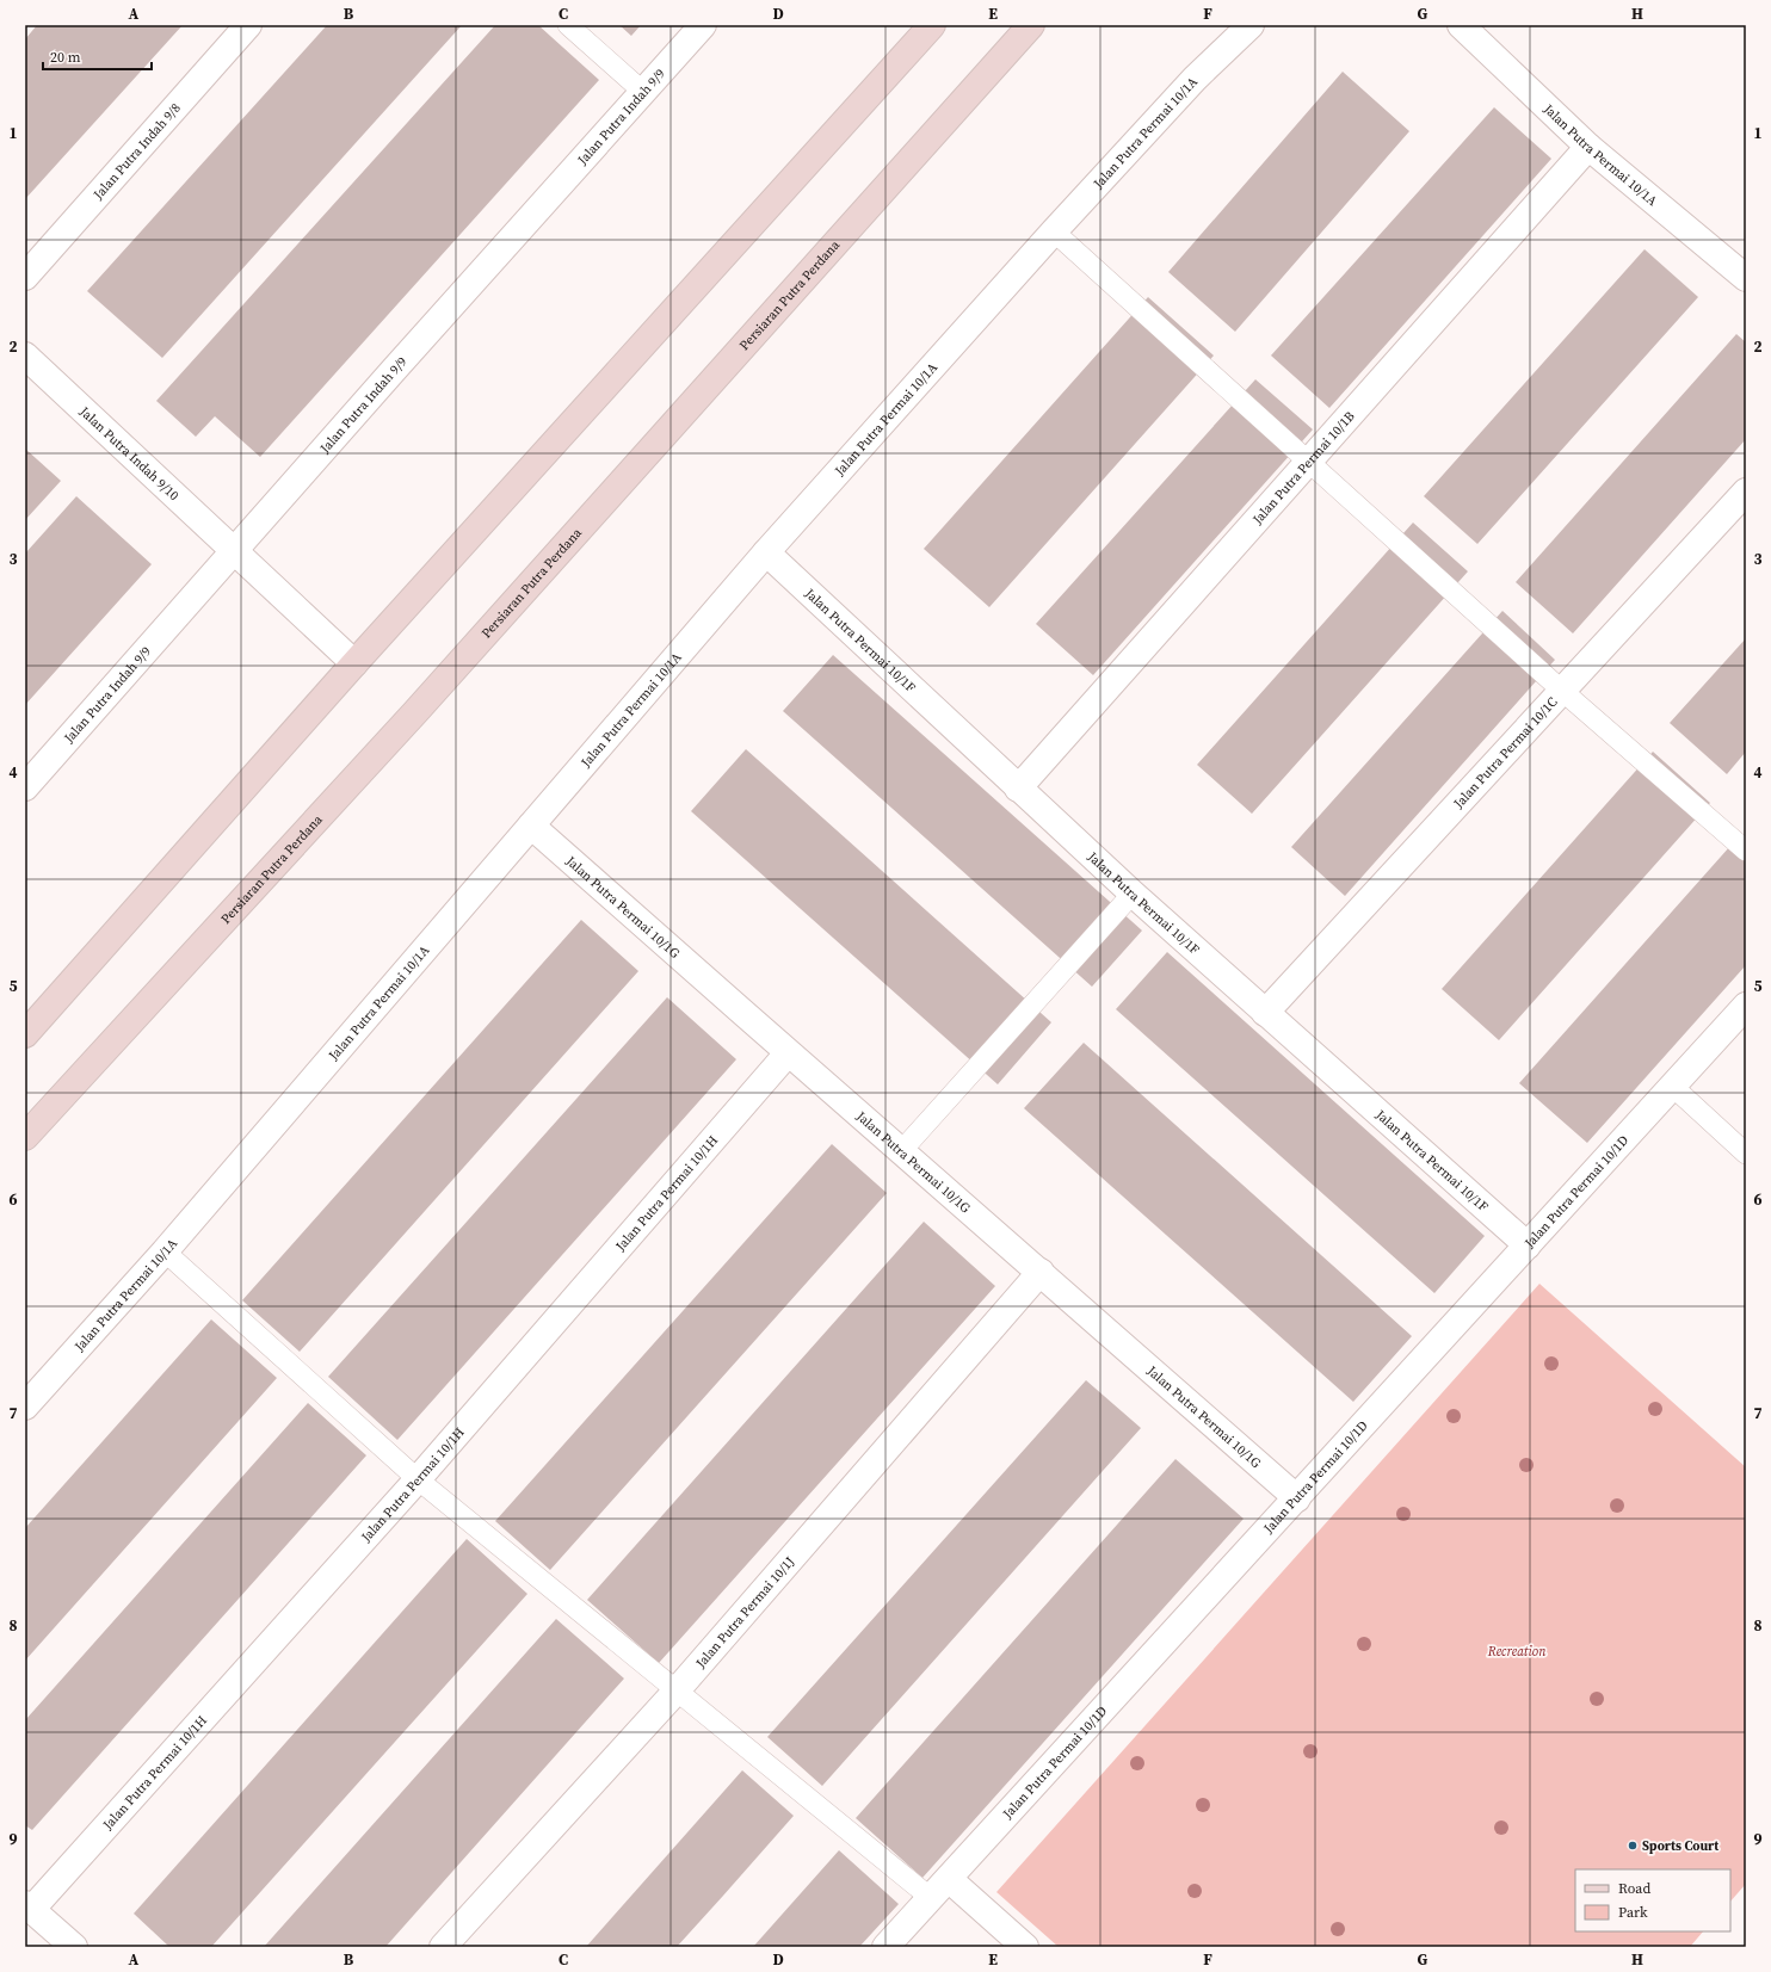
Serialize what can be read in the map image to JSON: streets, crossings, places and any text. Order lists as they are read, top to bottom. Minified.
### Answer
{"streets":{"main road":["Persiaran Putra Perdana"],"street":["Jalan Putra Indah 9/9","Jalan Putra Permai 10/1A","Jalan Putra Indah 9/8","Jalan Putra Indah 9/10","Jalan Putra Permai 10/1B","Jalan Putra Permai 10/1F","Jalan Putra Permai 10/1C","Jalan Putra Permai 10/1G","Jalan Putra Permai 10/1D","Jalan Putra Permai 10/1H","Jalan Putra Permai 10/1J"]},"crossings":[["Jalan Putra Indah 9/9","Jalan Putra Indah 9/10"],["Jalan Putra Permai 10/1A","Jalan Putra Permai 10/1B"],["Jalan Putra Permai 10/1A","Jalan Putra Permai 10/1F"],["Jalan Putra Permai 10/1A","Jalan Putra Permai 10/1G"],["Jalan Putra Permai 10/1B","Jalan Putra Permai 10/1F"],["Jalan Putra Permai 10/1F","Jalan Putra Permai 10/1C"],["Jalan Putra Permai 10/1F","Jalan Putra Permai 10/1D"],["Jalan Putra Permai 10/1G","Jalan Putra Permai 10/1D"],["Jalan Putra Permai 10/1G","Jalan Putra Permai 10/1H"],["Jalan Putra Permai 10/1G","Jalan Putra Permai 10/1J"]],"parks":["Recreation"],"places":["Sports Court"],"legend":["Road","Park"],"scale_bar":"20 m","grid":{"columns":["A","B","C","D","E","F","G","H"],"rows":["1","2","3","4","5","6","7","8","9"]}}
